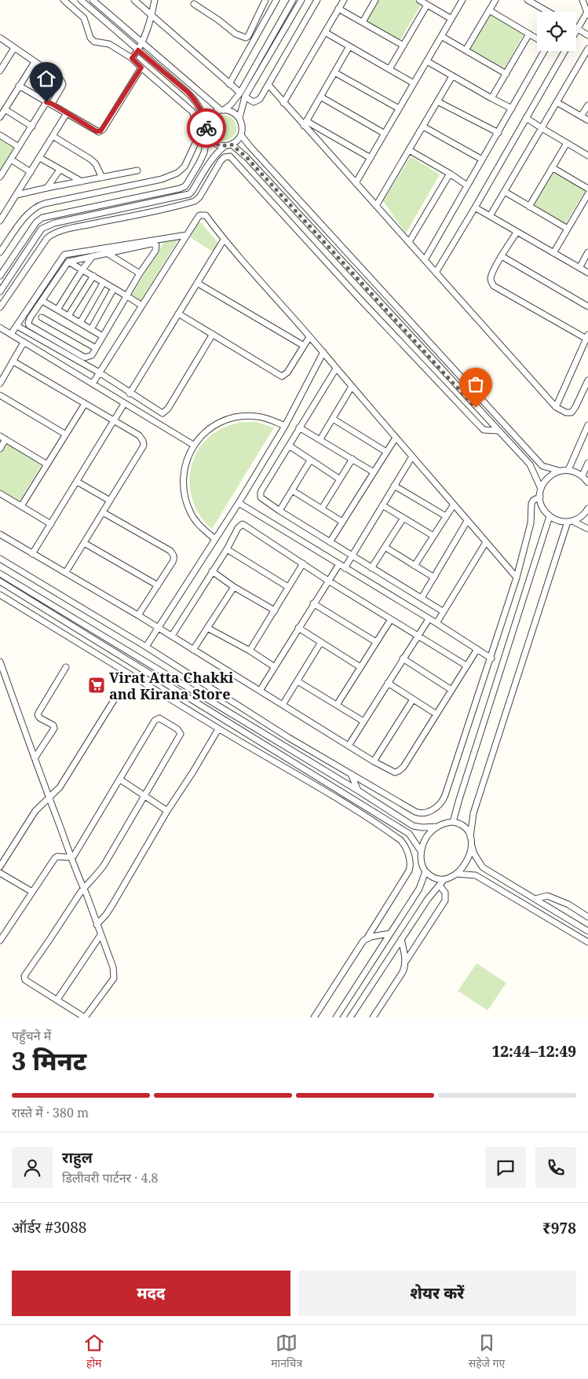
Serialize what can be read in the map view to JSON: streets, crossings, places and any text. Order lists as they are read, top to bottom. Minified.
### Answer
{"places":{"supermarket":["Virat Atta Chakki and Kirana Store"]},"page":{"heading":["3 मिनट","पहुँचने में","12:44–12:49"],"panel":["राहुल","डिलीवरी पार्टनर · 4.8","ऑर्डर #3088","₹978"],"bar":"रास्ते में · 380 m","buttons":["मदद","शेयर करें"],"tabs":["होम","मानचित्र","सहेजे गए"]}}
